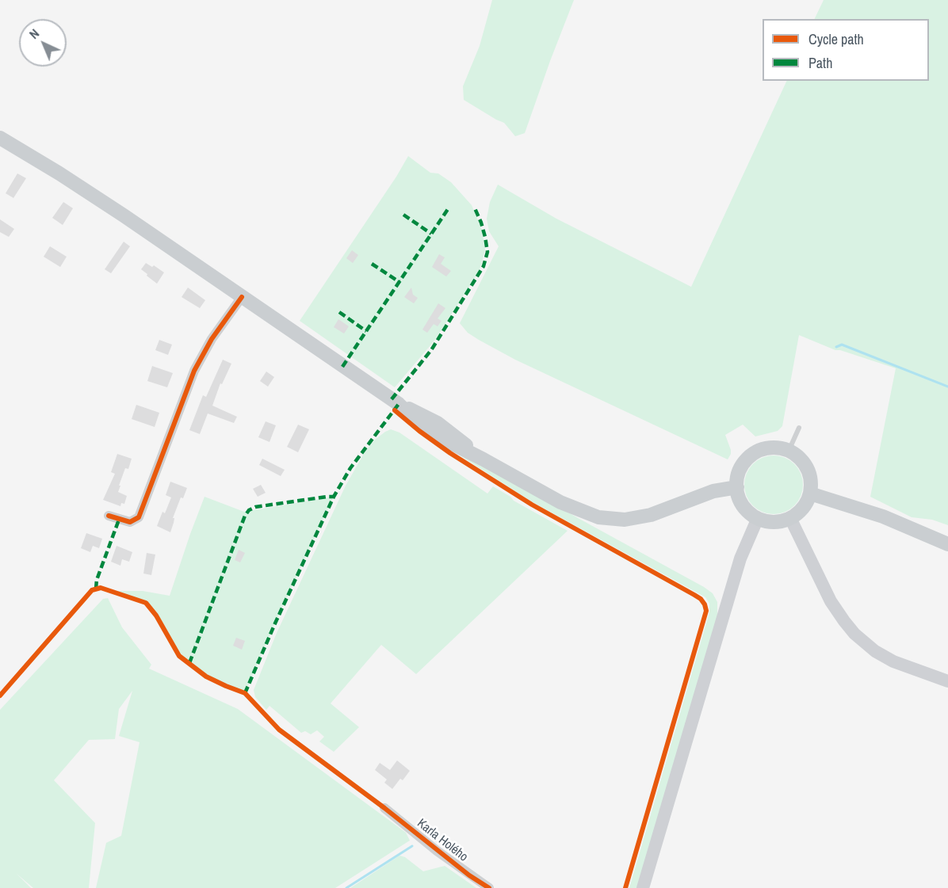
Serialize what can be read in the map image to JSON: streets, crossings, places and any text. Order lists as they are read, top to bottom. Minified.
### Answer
{"streets":{"street":["Karla Holého"]},"legend":["Cycle path","Path"],"north":"top left"}
